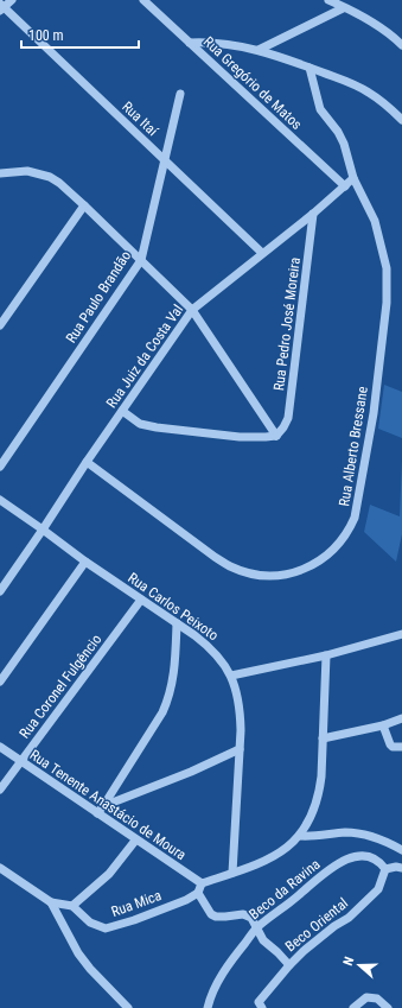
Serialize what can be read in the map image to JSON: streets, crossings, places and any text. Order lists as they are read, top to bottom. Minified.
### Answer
{"streets":{"street":["Rua Gregório de Matos","Rua Itaí","Rua Paulo Brandão","Rua Pedro José Moreira","Rua Juiz da Costa Val","Rua Alberto Bressane","Rua Carlos Peixoto","Rua Coronel Fulgêncio","Rua Tenente Anastácio de Moura","Beco da Ravina","Rua Mica","Beco Oriental"]},"crossings":[["Rua Gregório de Matos","Rua Juiz da Costa Val"],["Rua Itaí","Rua Paulo Brandão"],["Rua Itaí","Rua Juiz da Costa Val"],["Rua Pedro José Moreira","Rua Juiz da Costa Val"],["Rua Juiz da Costa Val","Rua Alberto Bressane"],["Rua Juiz da Costa Val","Rua Carlos Peixoto"],["Rua Carlos Peixoto","Rua Coronel Fulgêncio"],["Rua Coronel Fulgêncio","Rua Tenente Anastácio de Moura"],["Beco da Ravina","Beco Oriental"]],"scale_bar":"100 m","north":"left"}
